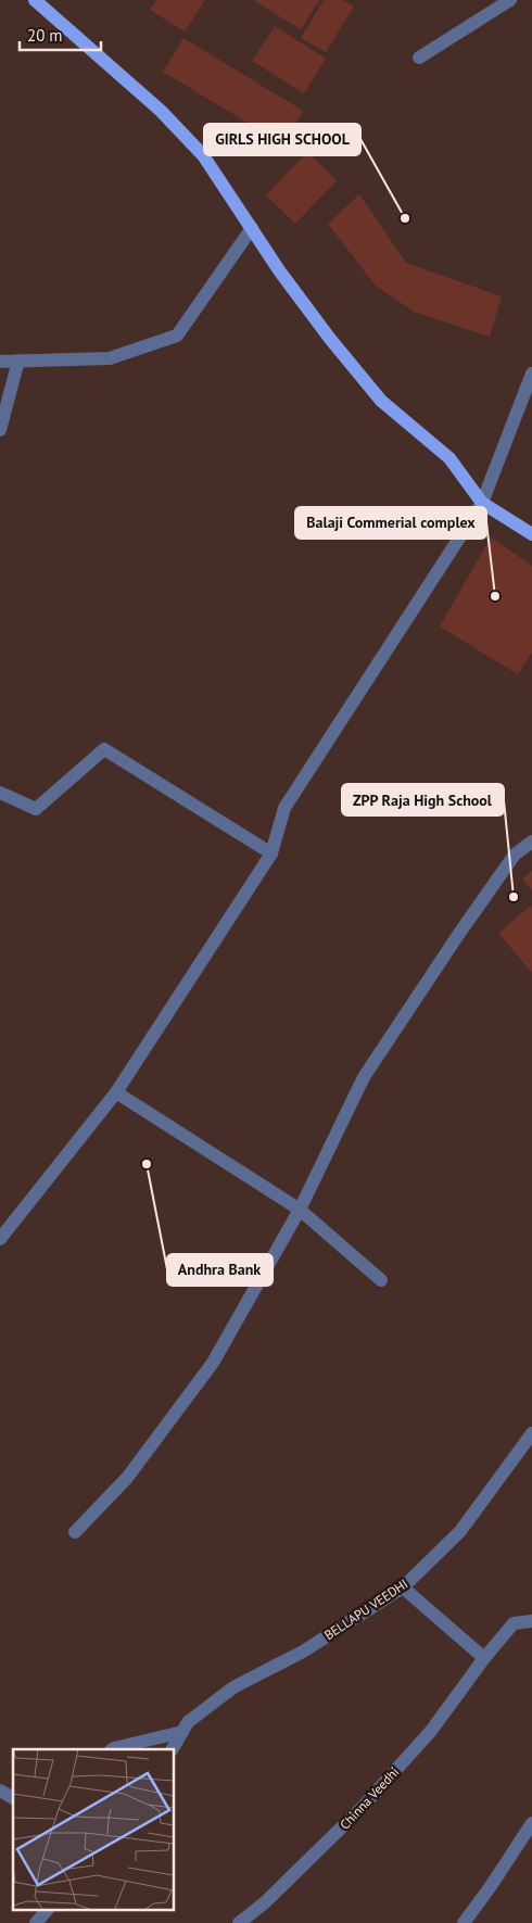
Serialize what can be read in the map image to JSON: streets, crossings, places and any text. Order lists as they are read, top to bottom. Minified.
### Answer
{"streets":{"street":["BELLAPU VEEDHI","Chinna Veedhi"]},"places":["GIRLS HIGH SCHOOL","Balaji Commerial complex","ZPP Raja High School","Andhra Bank"],"scale_bar":"20 m"}
